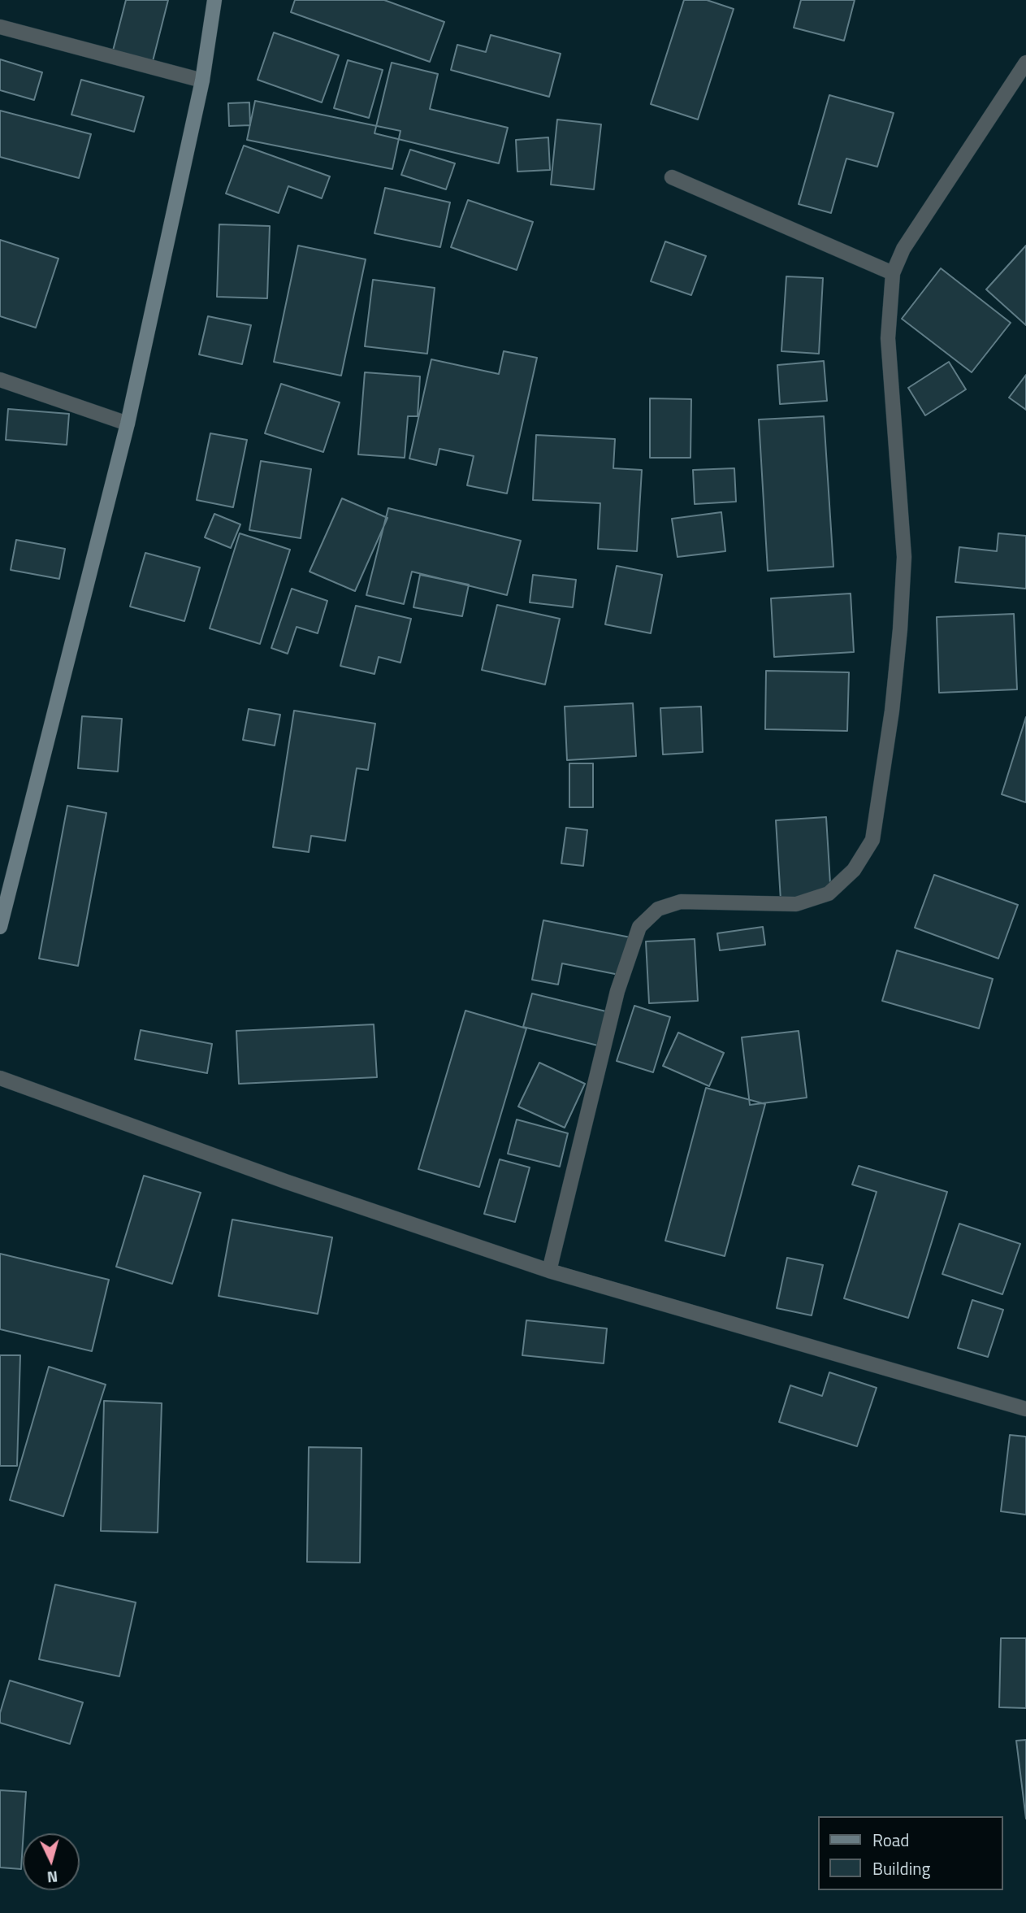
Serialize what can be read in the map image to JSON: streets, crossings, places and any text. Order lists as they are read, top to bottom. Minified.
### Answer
{"legend":["Road","Building"],"north":"bottom"}
